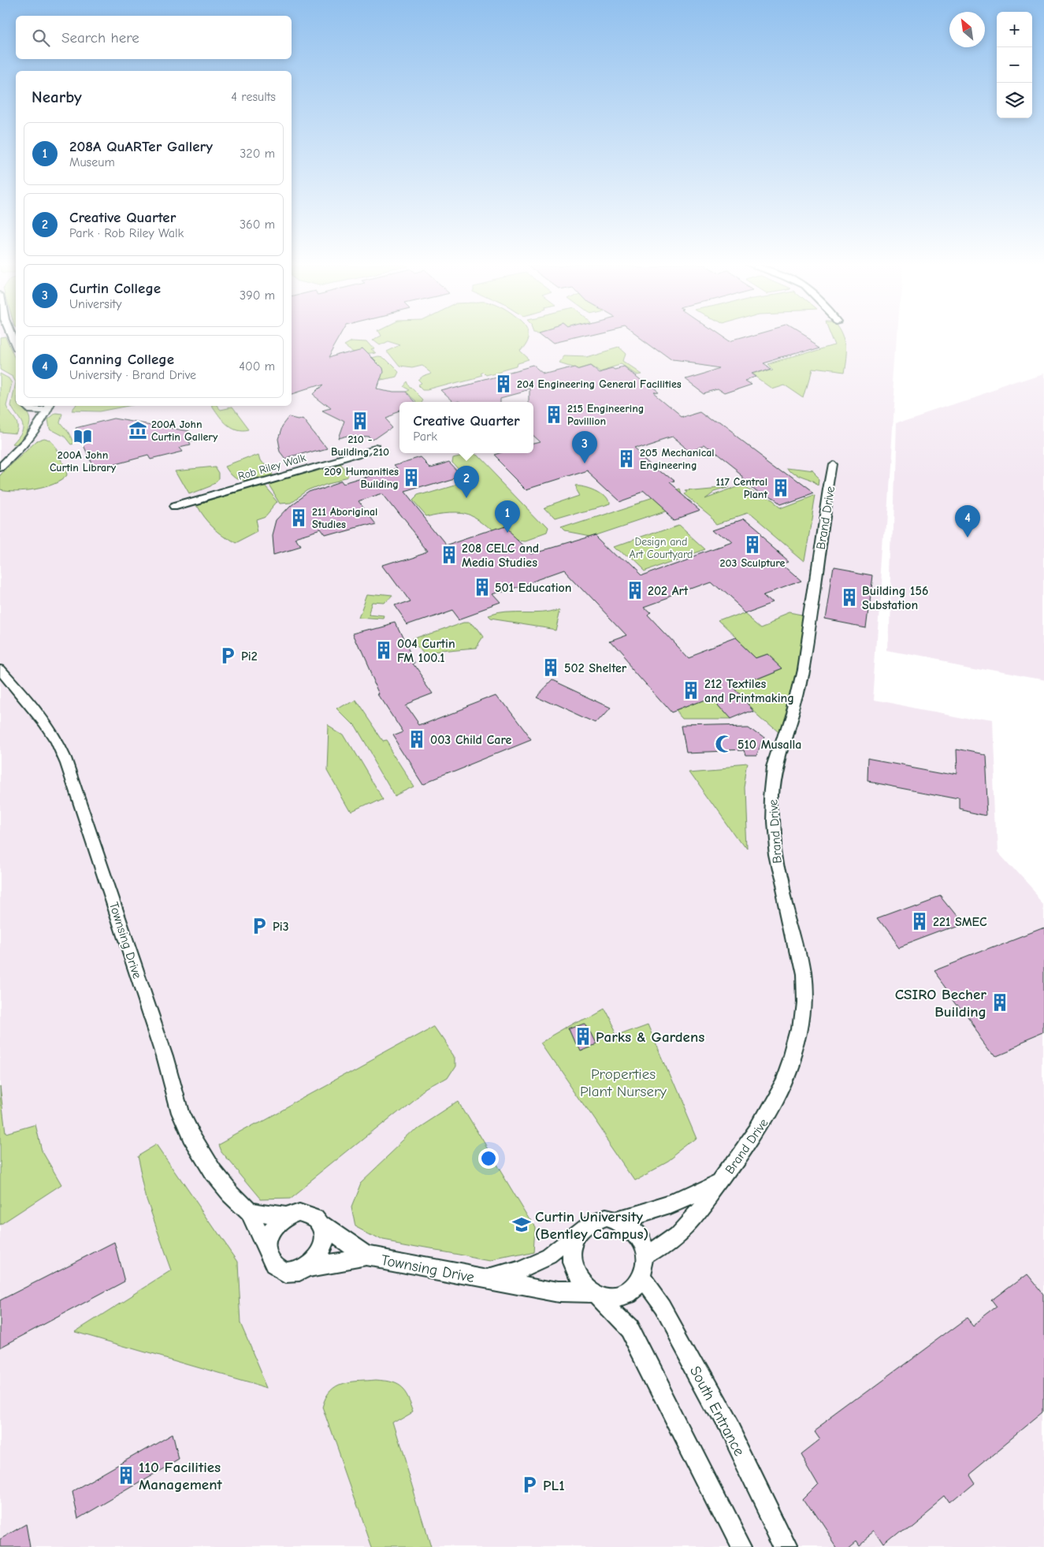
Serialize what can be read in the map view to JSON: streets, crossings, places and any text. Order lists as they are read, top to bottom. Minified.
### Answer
{"streets":{"street":["Rob Riley Walk","Brand Drive","Townsing Drive","South Entrance"]},"crossings":[["Brand Drive","Townsing Drive"],["Brand Drive","South Entrance"],["Townsing Drive","South Entrance"]],"parks":["Design and Art Courtyard","Properties Plant Nursery"],"places":{"building":["204 Engineering General Facilities","215 Engineering Pavillion","210 - Building 210","205 Mechanical Engineering","209 Humanities Building","117 Central Plant","211 Aboriginal Studies","203 Sculpture","208 CELC and Media Studies","501 Education","202 Art","Building 156 Substation","004 Curtin FM 100.1","502 Shelter","212 Textiles and Printmaking","003 Child Care","221 SMEC","CSIRO Becher Building","Parks & Gardens","110 Facilities Management"],"museum":["200A John Curtin Gallery"],"library":["200A John Curtin Library"],"parking":["Pi2","Pi3","PL1"],"mosque":["510 Musalla"],"school or university":["Curtin University (Bentley Campus)"]},"north":"top left","page":{"map_buttons":["+","−"],"search":"Search here","heading":["Nearby","4 results"],"list":[{"mark":"1","name":"208A QuARTer Gallery","note":"Museum","value":"320 m"},{"mark":"2","name":"Creative Quarter","note":"Park · Rob Riley Walk","value":"360 m"},{"mark":"3","name":"Curtin College","note":"University","value":"390 m"},{"mark":"4","name":"Canning College","note":"University · Brand Drive","value":"400 m"}],"popup":["Creative Quarter","Park"],"pins":["3","2","1","4"]}}
